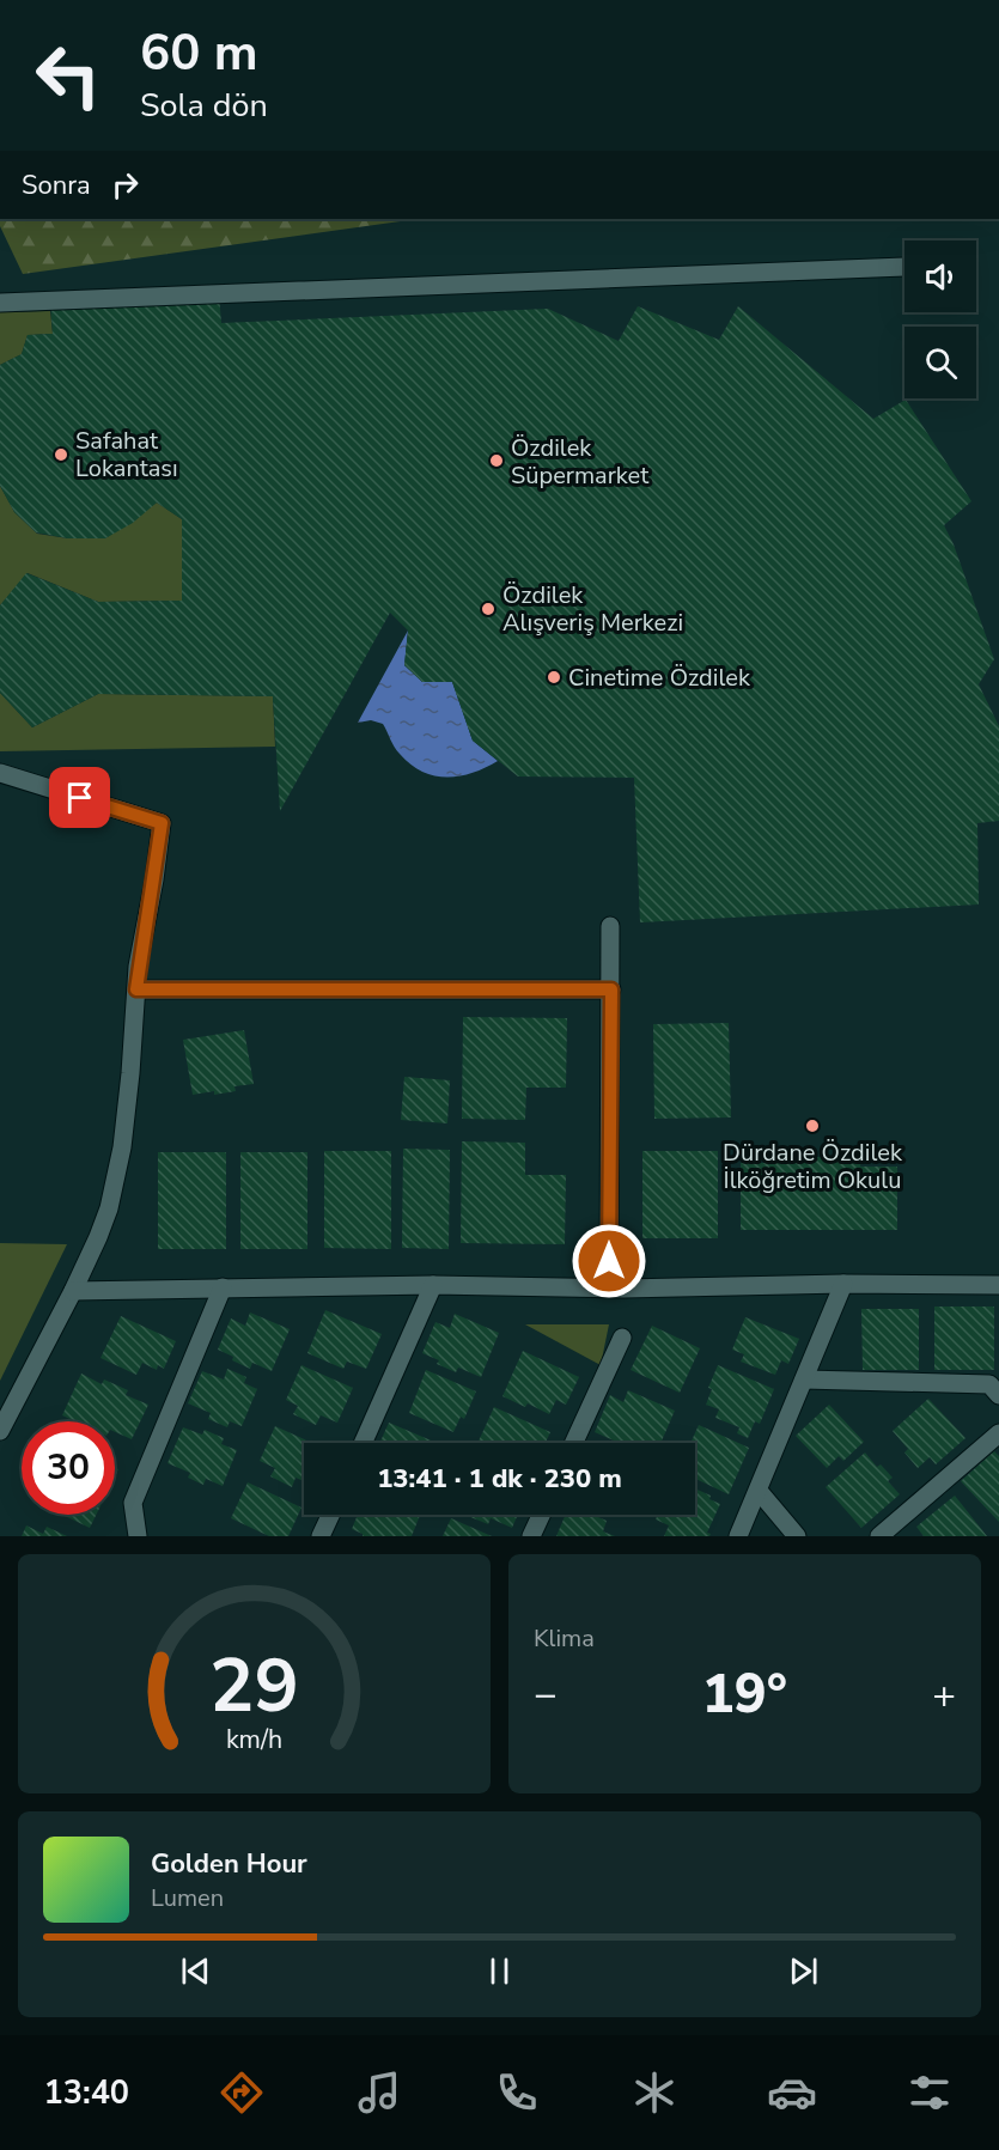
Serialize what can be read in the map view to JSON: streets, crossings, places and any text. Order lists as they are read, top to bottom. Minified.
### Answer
{"places":["Safahat Lokantası","Özdilek Süpermarket","Özdilek Alışveriş Merkezi","Cinetime Özdilek","Dürdane Özdilek İlköğretim Okulu"],"page":{"turn":["60 m","Sola dön"],"then":"Sonra","limit":"30","trip":"13:41 · 1 dk · 230 m","tile":"Klima","heat":["−","19°","+"],"song":["Golden Hour","Lumen"],"tabs":"13:40","gauge":["29","km/h"]}}
